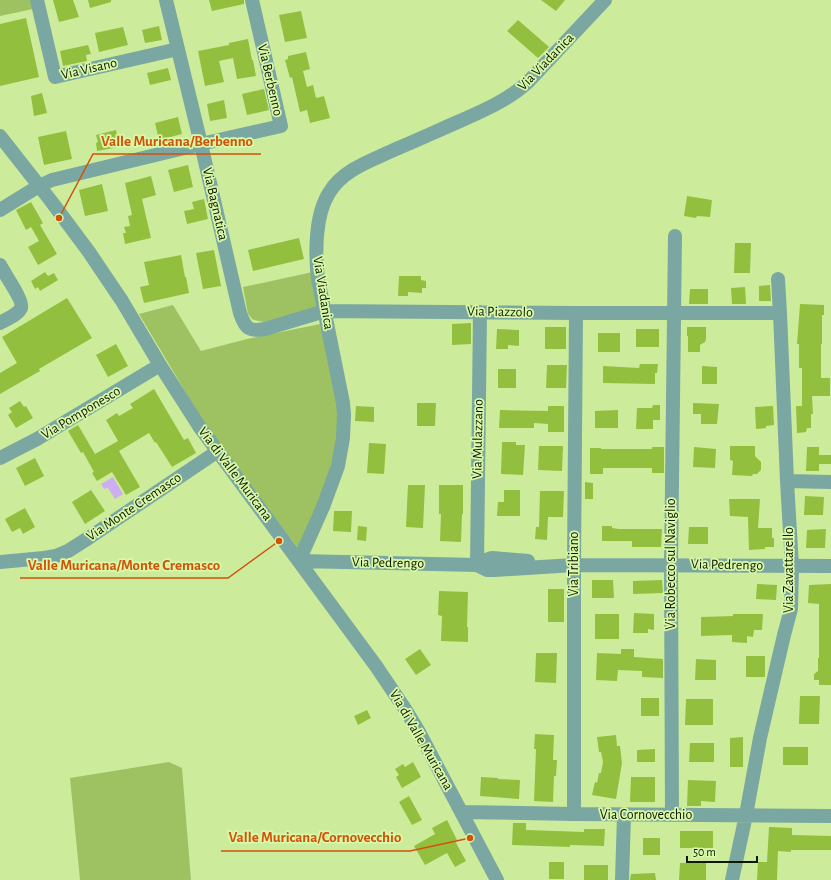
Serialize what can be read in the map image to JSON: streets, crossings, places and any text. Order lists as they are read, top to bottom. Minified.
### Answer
{"streets":{"street":["Via Viadanica","Via Visano","Via Berbenno","Via Bagnatica","Via Piazzolo","Via Pomponesco","Via Mulazzano","Via di Valle Muricana","Via Monte Cremasco","Via Pedrengo","Via Tribiano","Via Robecco sul Naviglio","Via Zavattarello","Via Cornovecchio"]},"crossings":[["Via Viadanica","Via Bagnatica"],["Via Viadanica","Via Piazzolo"],["Via Viadanica","Via di Valle Muricana"],["Via Viadanica","Via Pedrengo"],["Via Visano","Via Bagnatica"],["Via Berbenno","Via Bagnatica"],["Via Berbenno","Via di Valle Muricana"],["Via Bagnatica","Via Piazzolo"],["Via Piazzolo","Via Mulazzano"],["Via Piazzolo","Via Tribiano"],["Via Piazzolo","Via Robecco sul Naviglio"],["Via Piazzolo","Via Zavattarello"],["Via Pomponesco","Via di Valle Muricana"],["Via Mulazzano","Via Pedrengo"],["Via di Valle Muricana","Via Monte Cremasco"],["Via di Valle Muricana","Via Pedrengo"],["Via di Valle Muricana","Via Cornovecchio"],["Via Pedrengo","Via Tribiano"],["Via Pedrengo","Via Robecco sul Naviglio"],["Via Pedrengo","Via Zavattarello"],["Via Tribiano","Via Cornovecchio"],["Via Robecco sul Naviglio","Via Cornovecchio"],["Via Zavattarello","Via Cornovecchio"]],"places":["Valle Muricana/Berbenno","Valle Muricana/Monte Cremasco","Valle Muricana/Cornovecchio"],"scale_bar":"50 m"}
